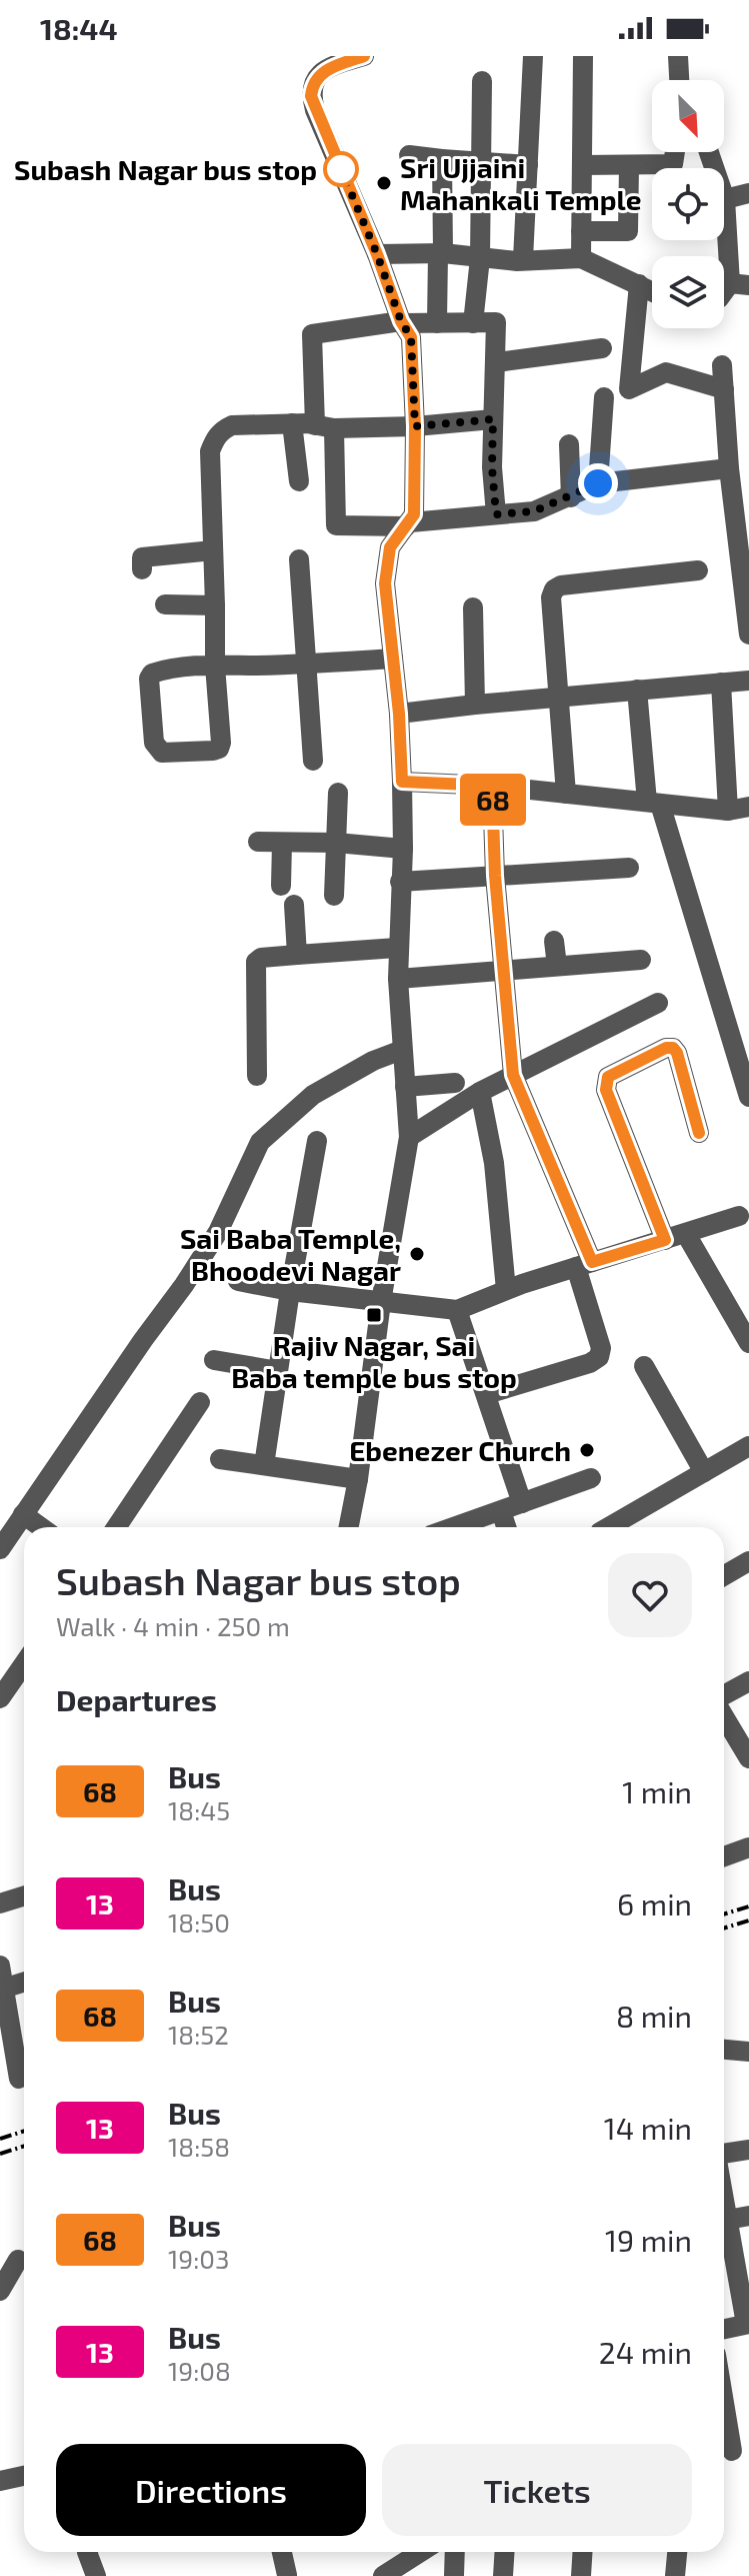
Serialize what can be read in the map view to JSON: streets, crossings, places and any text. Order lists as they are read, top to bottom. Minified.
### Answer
{"places":{"other":["Subash Nagar bus stop","Sri Ujjaini Mahankali Temple","Sai Baba Temple, Bhoodevi Nagar","Ebenezer Church"],"transit":["Rajiv Nagar, Sai Baba temple bus stop"]},"lines":["bus line 68"],"north":"bottom right","page":{"status":"18:44","on_map":"68","heading":[["Subash Nagar bus stop","Walk · 4 min · 250 m"],"Departures"],"list":[{"mark":"68","name":"Bus","note":"18:45","value":"1 min"},{"mark":"13","name":"Bus","note":"18:50","value":"6 min"},{"mark":"68","name":"Bus","note":"18:52","value":"8 min"},{"mark":"13","name":"Bus","note":"18:58","value":"14 min"},{"mark":"68","name":"Bus","note":"19:03","value":"19 min"},{"mark":"13","name":"Bus","note":"19:08","value":"24 min"}],"buttons":["Directions","Tickets"]}}
